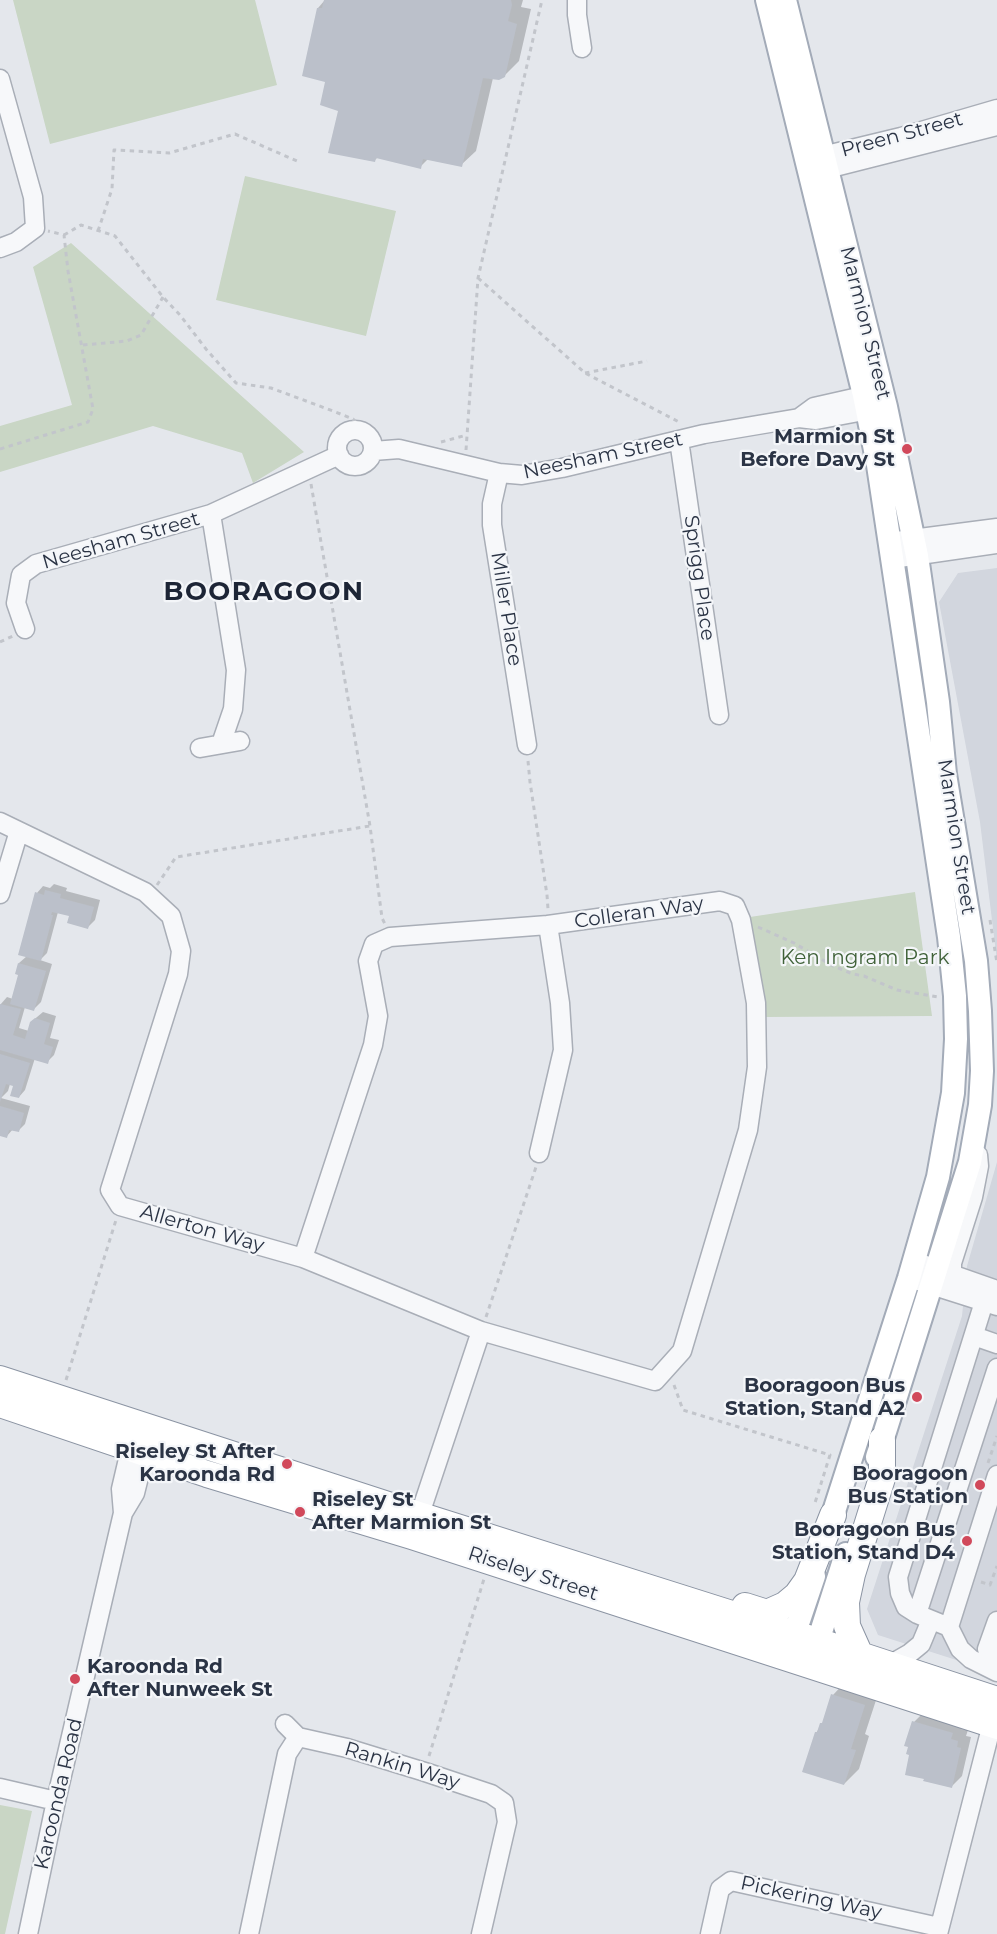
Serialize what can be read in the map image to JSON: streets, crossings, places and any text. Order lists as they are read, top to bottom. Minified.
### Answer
{"streets":{"highway":["Riseley Street"],"main road":["Marmion Street"],"street":["Preen Street","Neesham Street","Sprigg Place","Miller Place","Colleran Way","Allerton Way","Rankin Way","Karoonda Road","Pickering Way"]},"crossings":[["Preen Street","Marmion Street"],["Marmion Street","Neesham Street"],["Marmion Street","Riseley Street"],["Neesham Street","Sprigg Place"],["Neesham Street","Miller Place"],["Riseley Street","Karoonda Road"]],"districts":["BOORAGOON"],"parks":["Ken Ingram Park"],"places":["Marmion St Before Davy St","Booragoon Bus Station, Stand A2","Riseley St After Karoonda Rd","Booragoon Bus Station","Riseley St After Marmion St","Booragoon Bus Station, Stand D4","Karoonda Rd After Nunweek St"]}
